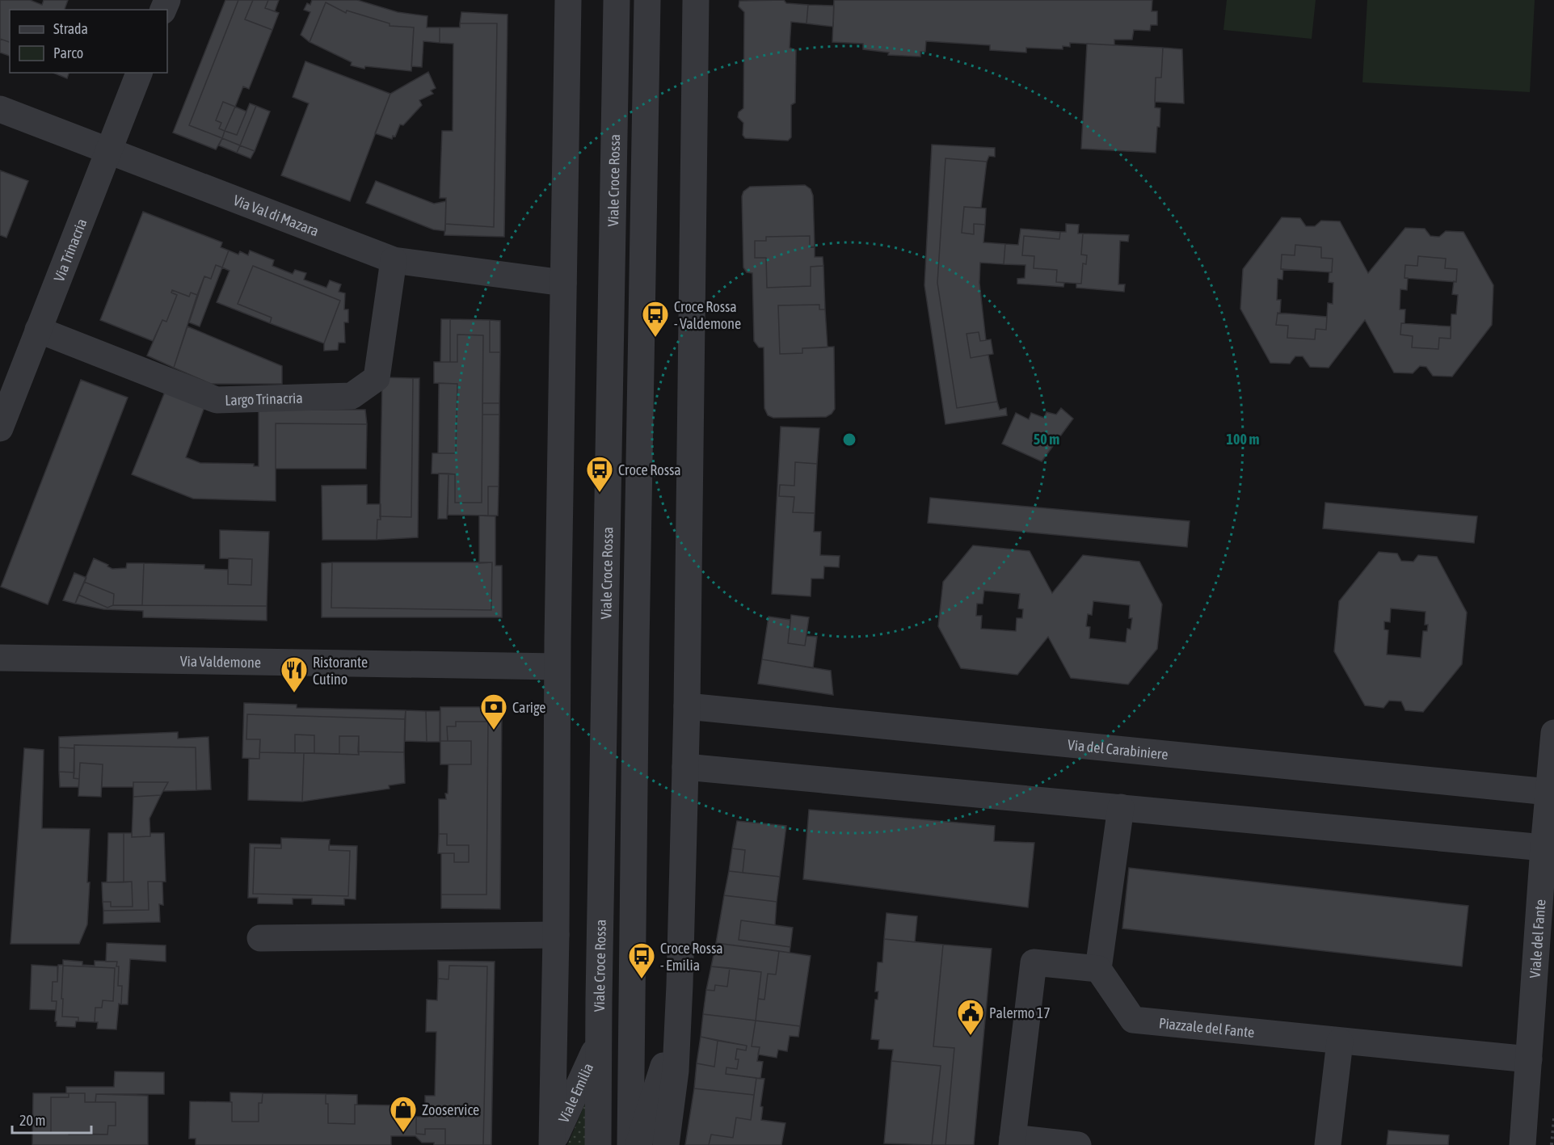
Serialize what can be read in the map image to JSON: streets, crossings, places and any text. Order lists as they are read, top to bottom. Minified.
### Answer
{"streets":{"street":["Viale Croce Rossa","Via Val di Mazara","Via Trinacria","Largo Trinacria","Via Valdemone","Via del Carabiniere","Viale del Fante","Piazzale del Fante","Viale Emilia"]},"crossings":[["Viale Croce Rossa","Viale Emilia"],["Via Val di Mazara","Via Trinacria"],["Via Val di Mazara","Largo Trinacria"],["Via Trinacria","Largo Trinacria"],["Via del Carabiniere","Viale del Fante"],["Viale del Fante","Piazzale del Fante"]],"places":{"bus stop":["Croce Rossa - Valdemone","Croce Rossa","Croce Rossa - Emilia"],"restaurant":["Ristorante Cutino"],"bank":["Carige"],"public building":["Palermo 17"],"shop":["Zooservice"]},"legend":["Strada","Parco"],"scale_bar":"20 m","rings":["50 m","100 m"]}
